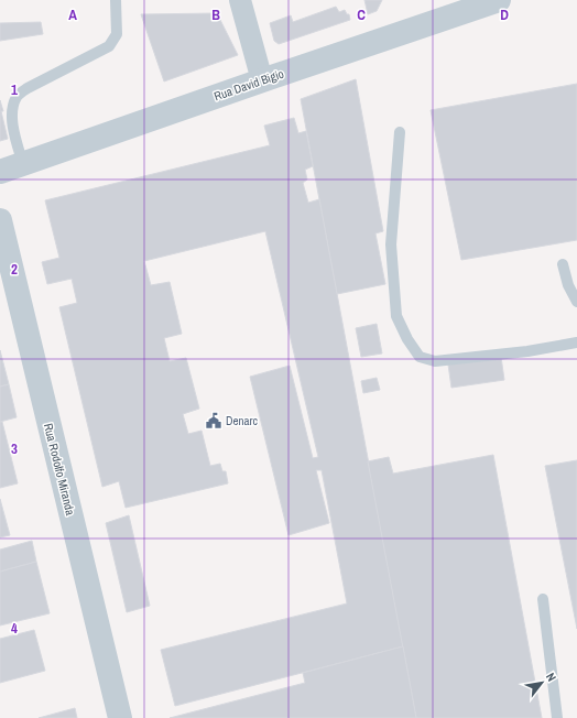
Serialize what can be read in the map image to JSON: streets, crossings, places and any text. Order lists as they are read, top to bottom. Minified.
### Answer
{"streets":{"street":["Rua David Bigio","Rua Rodolfo Miranda"]},"places":{"public building":["Denarc"]},"north":"top right","grid":{"columns":["A","B","C","D"],"rows":["1","2","3","4"]}}
